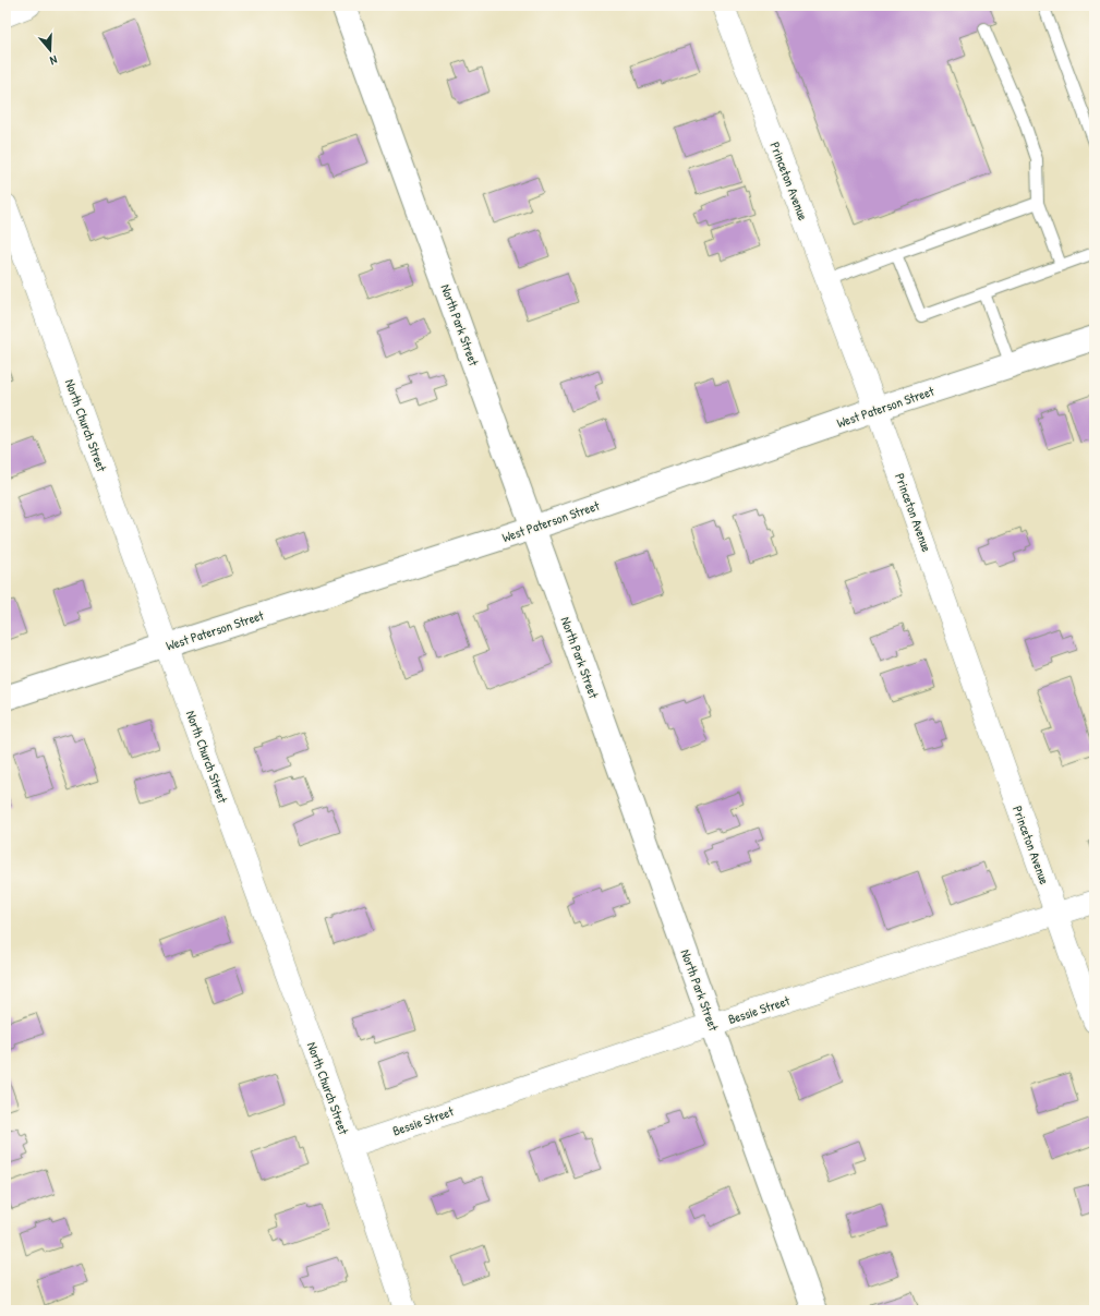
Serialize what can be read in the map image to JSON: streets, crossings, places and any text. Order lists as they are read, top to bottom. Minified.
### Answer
{"streets":{"main road":["North Park Street","West Paterson Street"],"street":["Princeton Avenue","North Church Street","Bessie Street"]},"crossings":[["Princeton Avenue","West Paterson Street"],["Princeton Avenue","Bessie Street"],["North Park Street","West Paterson Street"],["North Park Street","Bessie Street"],["West Paterson Street","North Church Street"],["North Church Street","Bessie Street"]],"north":"bottom"}
